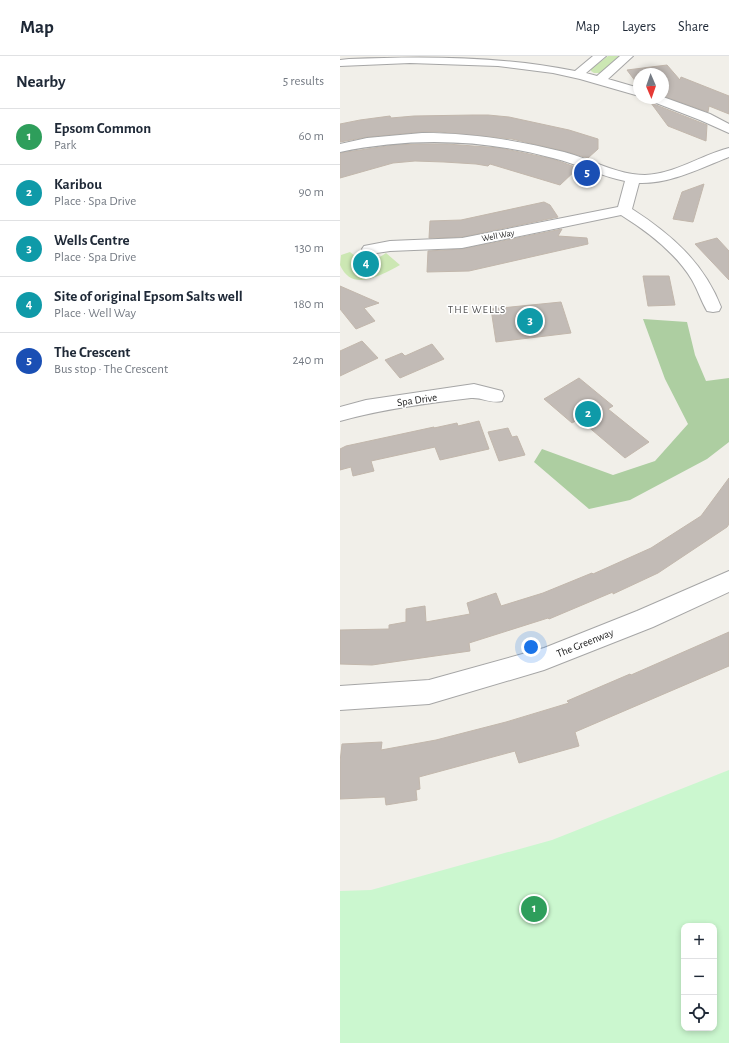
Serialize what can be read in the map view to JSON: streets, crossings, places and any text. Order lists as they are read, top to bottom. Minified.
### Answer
{"streets":{"street":["Well Way","Spa Drive","The Greenway"]},"districts":["THE WELLS"],"north":"bottom","page":{"header":"Map","nav":["Map","Layers","Share"],"heading":["Nearby","5 results"],"list":[{"mark":"1","name":"Epsom Common","note":"Park","value":"60 m"},{"mark":"2","name":"Karibou","note":"Place · Spa Drive","value":"90 m"},{"mark":"3","name":"Wells Centre","note":"Place · Spa Drive","value":"130 m"},{"mark":"4","name":"Site of original Epsom Salts well","note":"Place · Well Way","value":"180 m"},{"mark":"5","name":"The Crescent","note":"Bus stop · The Crescent","value":"240 m"}],"pins":["5","4","3","2","1"],"map_buttons":["+","−"]}}
